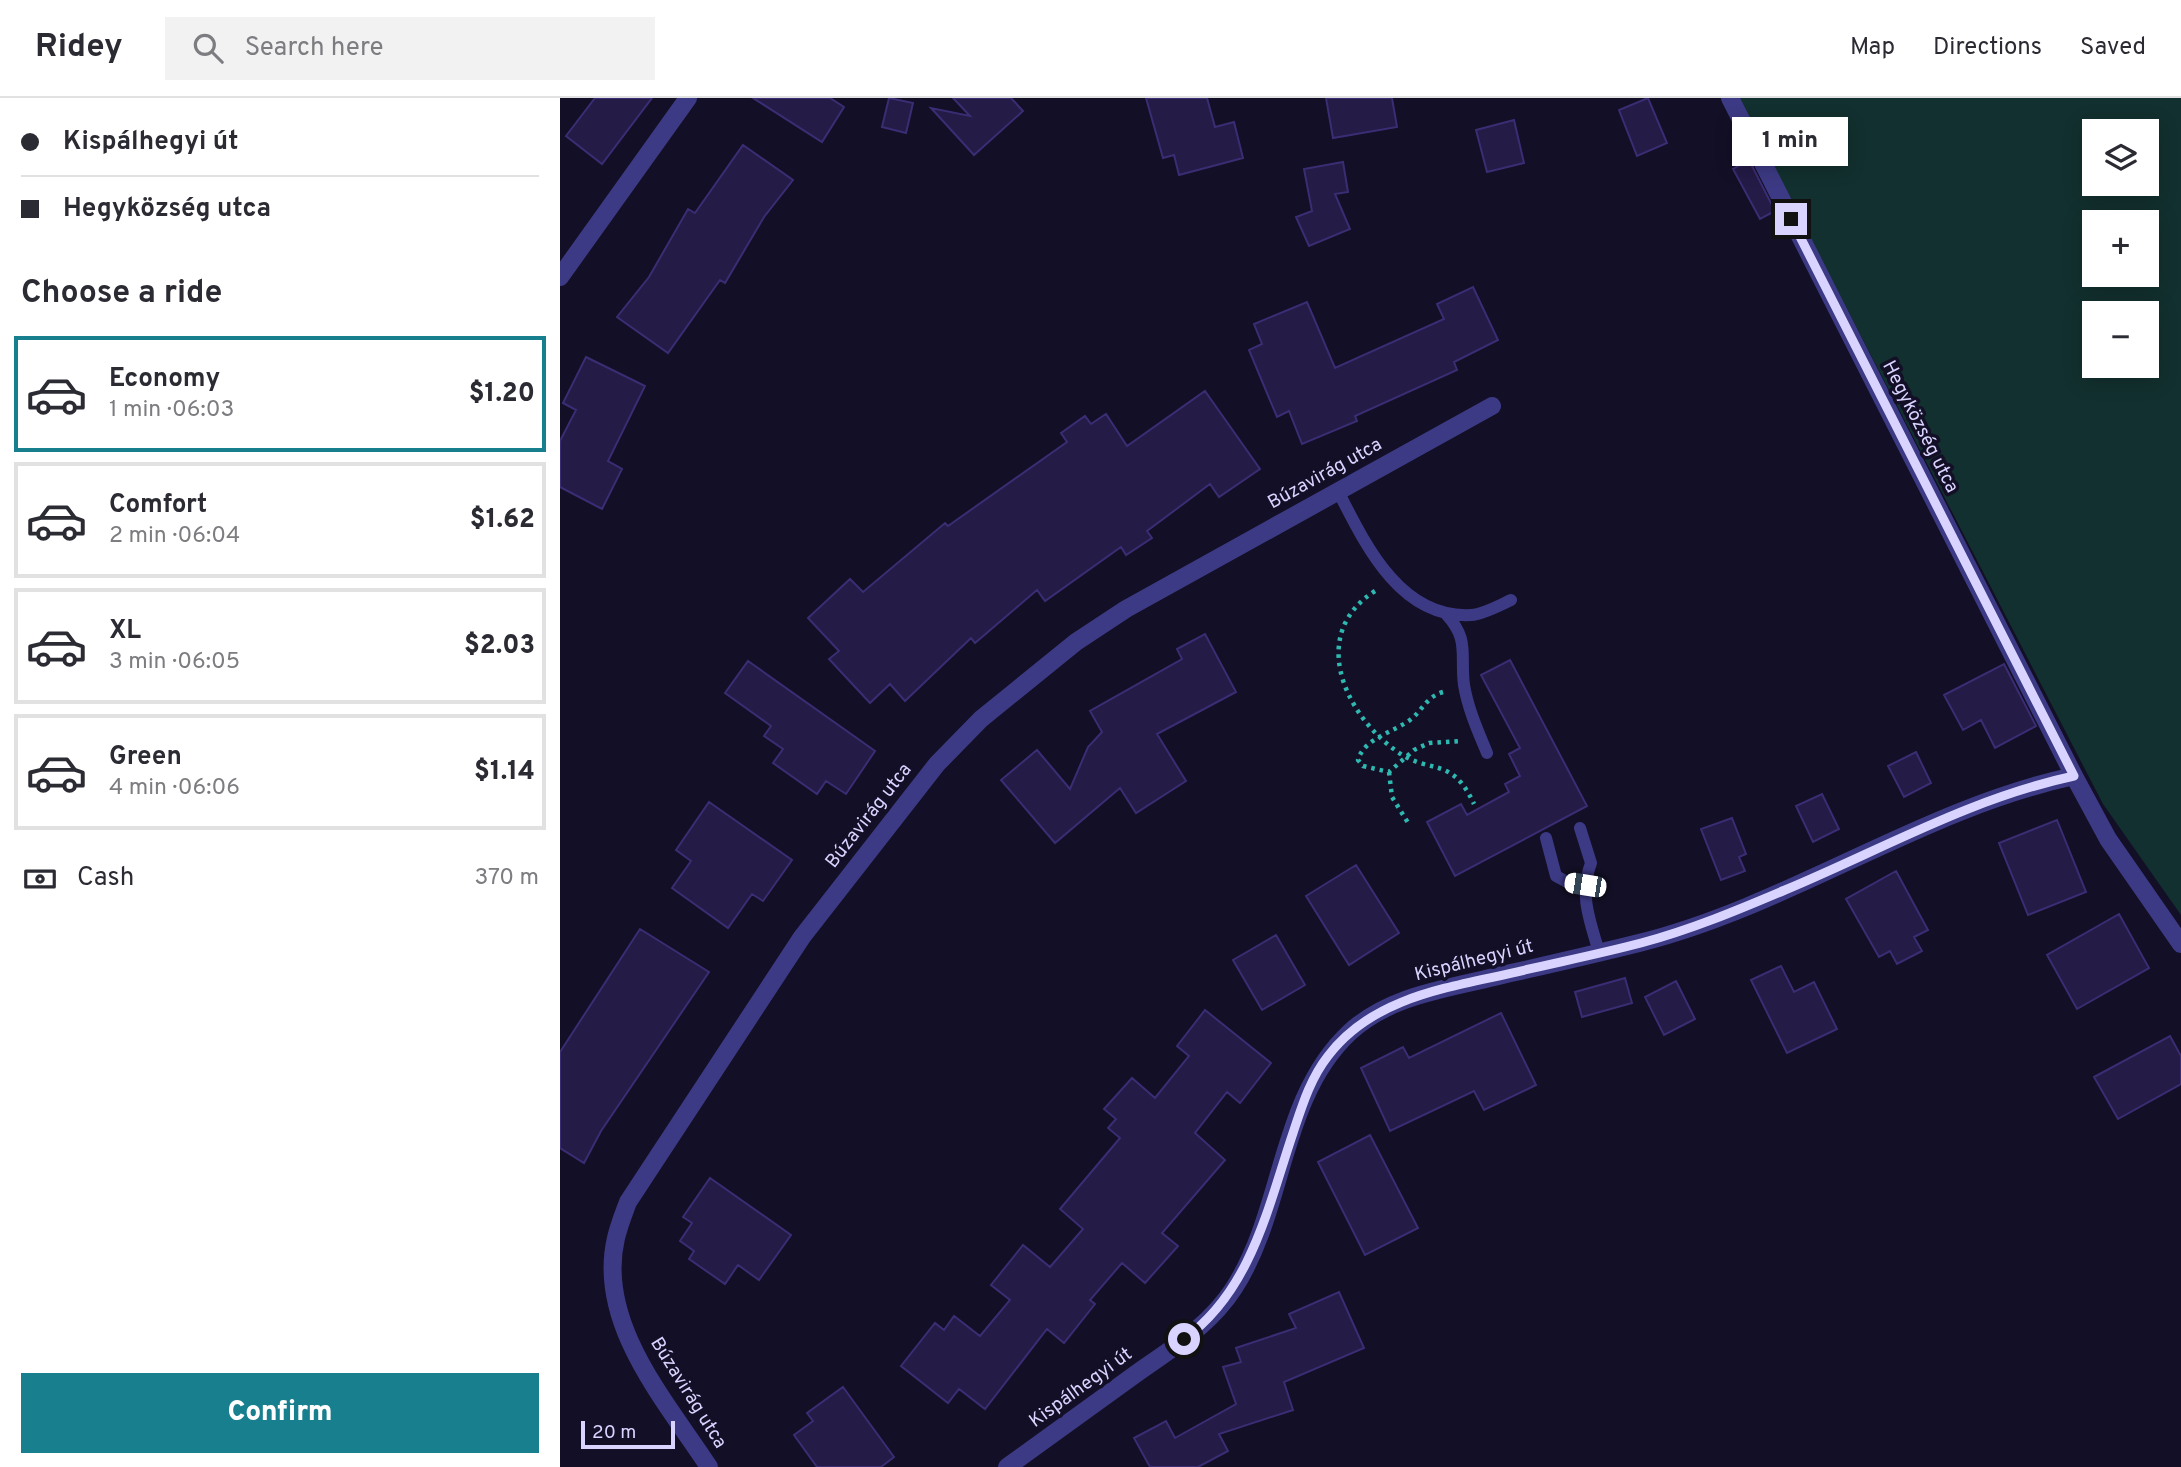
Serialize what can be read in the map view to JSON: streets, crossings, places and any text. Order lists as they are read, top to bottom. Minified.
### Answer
{"streets":{"street":["Hegyközség utca","Búzavirág utca","Kispálhegyi út"]},"crossings":[["Hegyközség utca","Kispálhegyi út"]],"scale_bar":"20 m","page":{"header":"Ridey","search":"Search here","nav":["Map","Directions","Saved"],"banner":["Kispálhegyi út","Hegyközség utca"],"bubble":"1 min","map_buttons":["+","−"],"heading":"Choose a ride","list":[{"name":"Economy","note":"1 min · 06:03","value":"$1.20"},{"name":"Comfort","note":"2 min · 06:04","value":"$1.62"},{"name":"XL","note":"3 min · 06:05","value":"$2.03"},{"name":"Green","note":"4 min · 06:06","value":"$1.14"}],"pay":["Cash","370 m"],"buttons":"Confirm","scale":"20 m"}}
